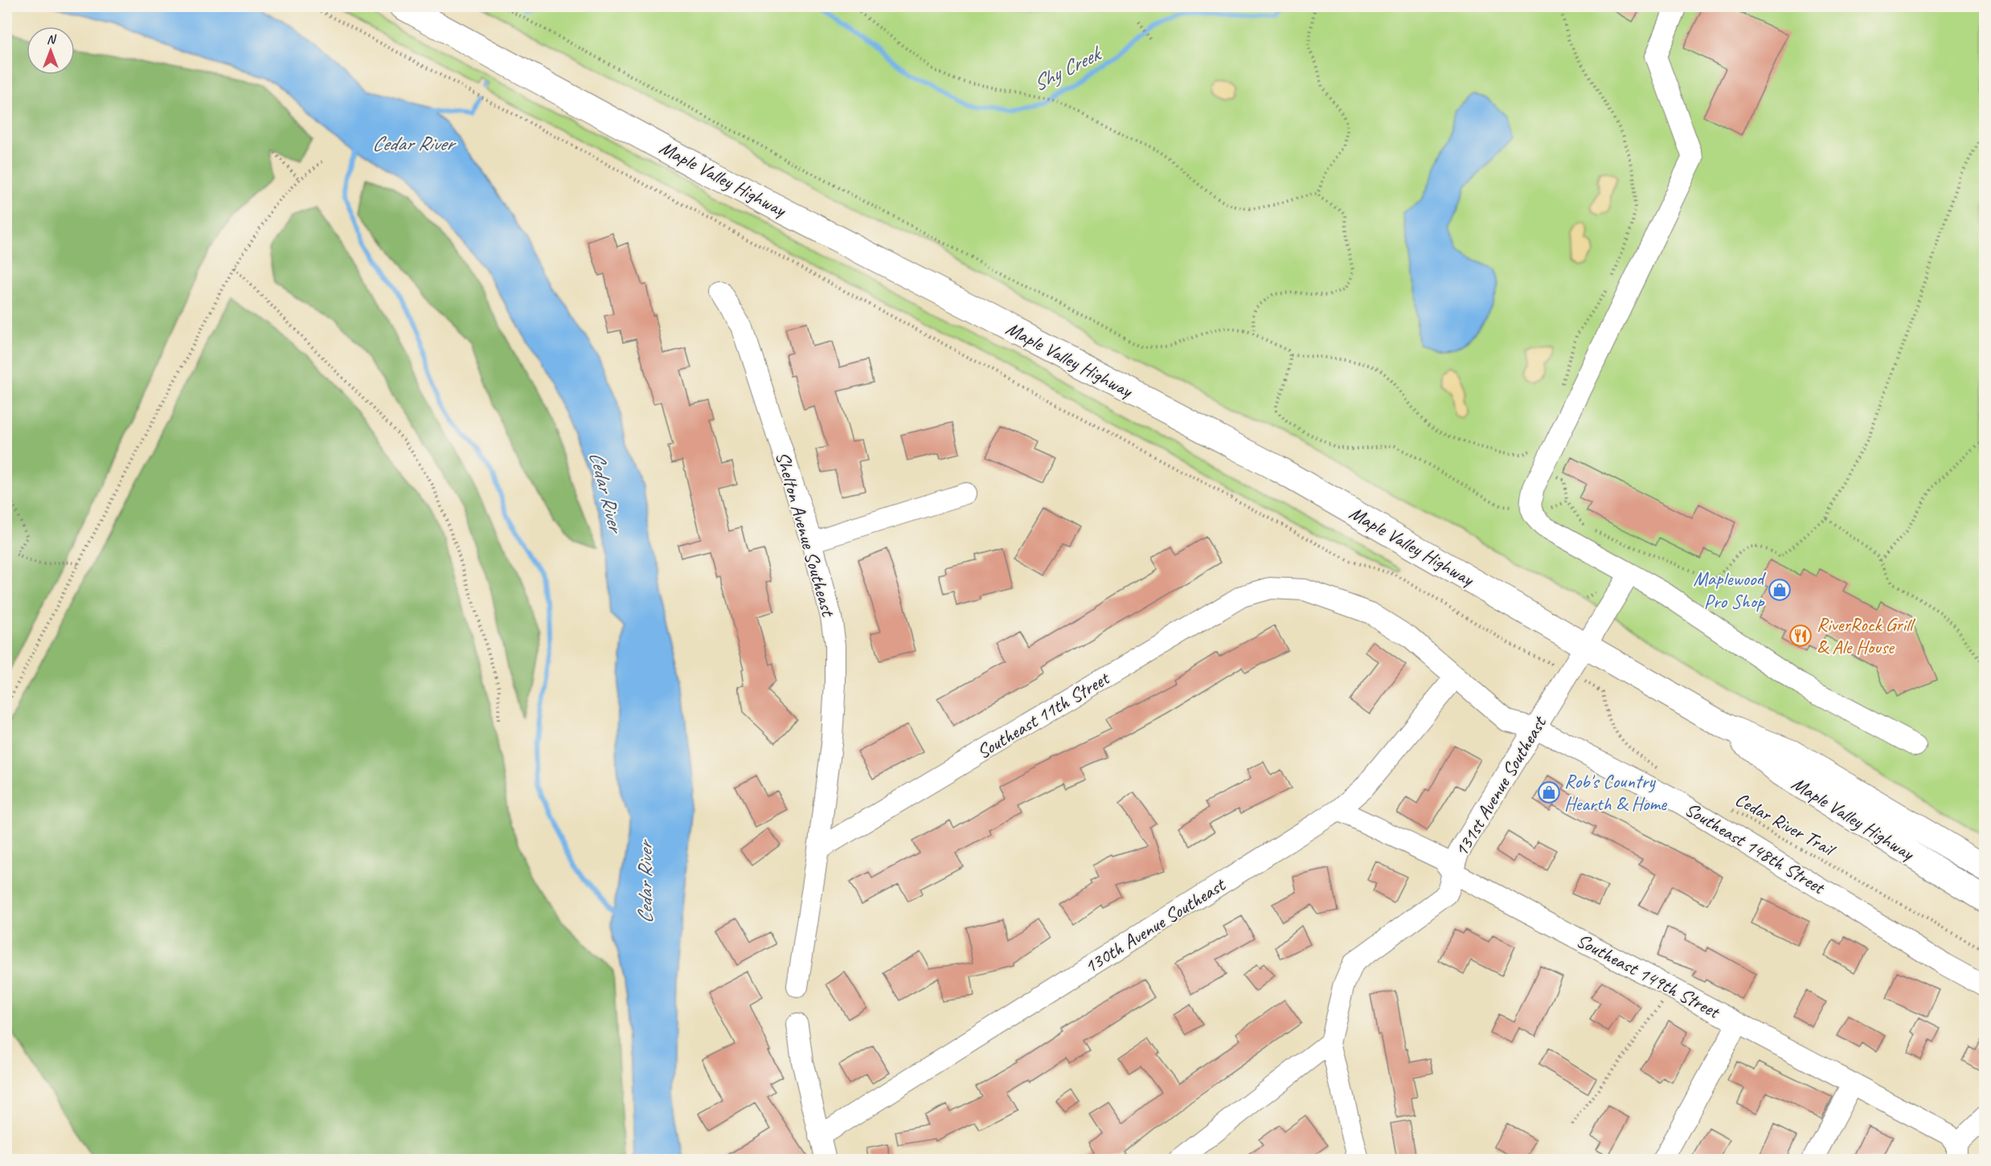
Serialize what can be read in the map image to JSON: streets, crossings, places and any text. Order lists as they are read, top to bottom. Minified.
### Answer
{"streets":{"main road":["Maple Valley Highway"],"street":["Shelton Avenue Southeast","Southeast 11th Street","131st Avenue Southeast","Southeast 148th Street","130th Avenue Southeast","Southeast 149th Street"],"path":["Cedar River Trail"]},"crossings":[["Maple Valley Highway","131st Avenue Southeast"],["Shelton Avenue Southeast","Southeast 11th Street"],["Southeast 11th Street","Southeast 148th Street"],["131st Avenue Southeast","Southeast 148th Street"],["131st Avenue Southeast","Southeast 149th Street"],["Southeast 148th Street","130th Avenue Southeast"],["130th Avenue Southeast","Southeast 149th Street"]],"water":["Shy Creek","Cedar River"],"places":{"shop":["Maplewood Pro Shop","Rob's Country Hearth & Home"],"restaurant":["RiverRock Grill & Ale House"]},"north":"top"}
